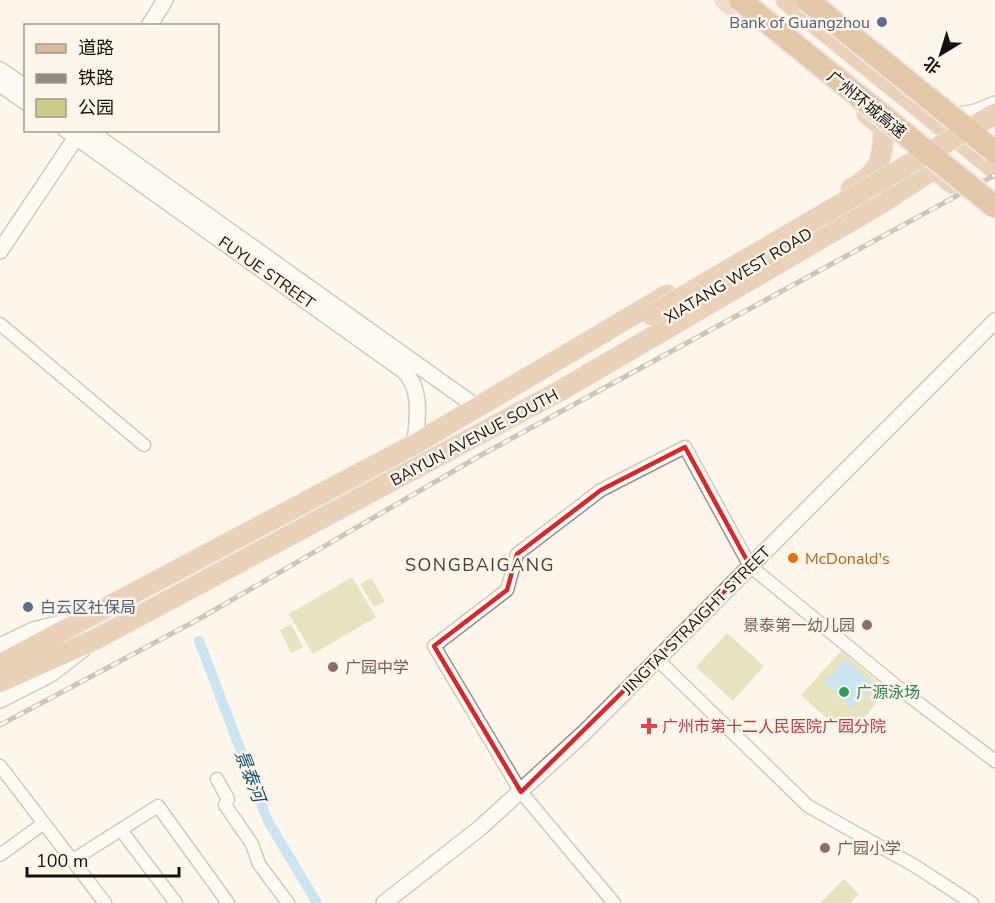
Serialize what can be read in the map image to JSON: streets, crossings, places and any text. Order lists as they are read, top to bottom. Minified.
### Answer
{"streets":{"highway":["广州环城高速","XIATANG WEST ROAD","BAIYUN AVENUE SOUTH"],"street":["FUYUE STREET","JINGTAI STRAIGHT STREET"]},"crossings":[["FUYUE STREET","XIATANG WEST ROAD"],["FUYUE STREET","BAIYUN AVENUE SOUTH"],["XIATANG WEST ROAD","BAIYUN AVENUE SOUTH"]],"districts":["SONGBAIGANG"],"water":["景泰河"],"places":{"other":["Bank of Guangzhou","McDonald's","白云区社保局","景泰第一幼儿园","广园中学","广源泳场","广园小学"],"health":["广州市第十二人民医院广园分院"]},"legend":["道路","铁路","公园"],"scale_bar":"100 m","north":"bottom left"}
